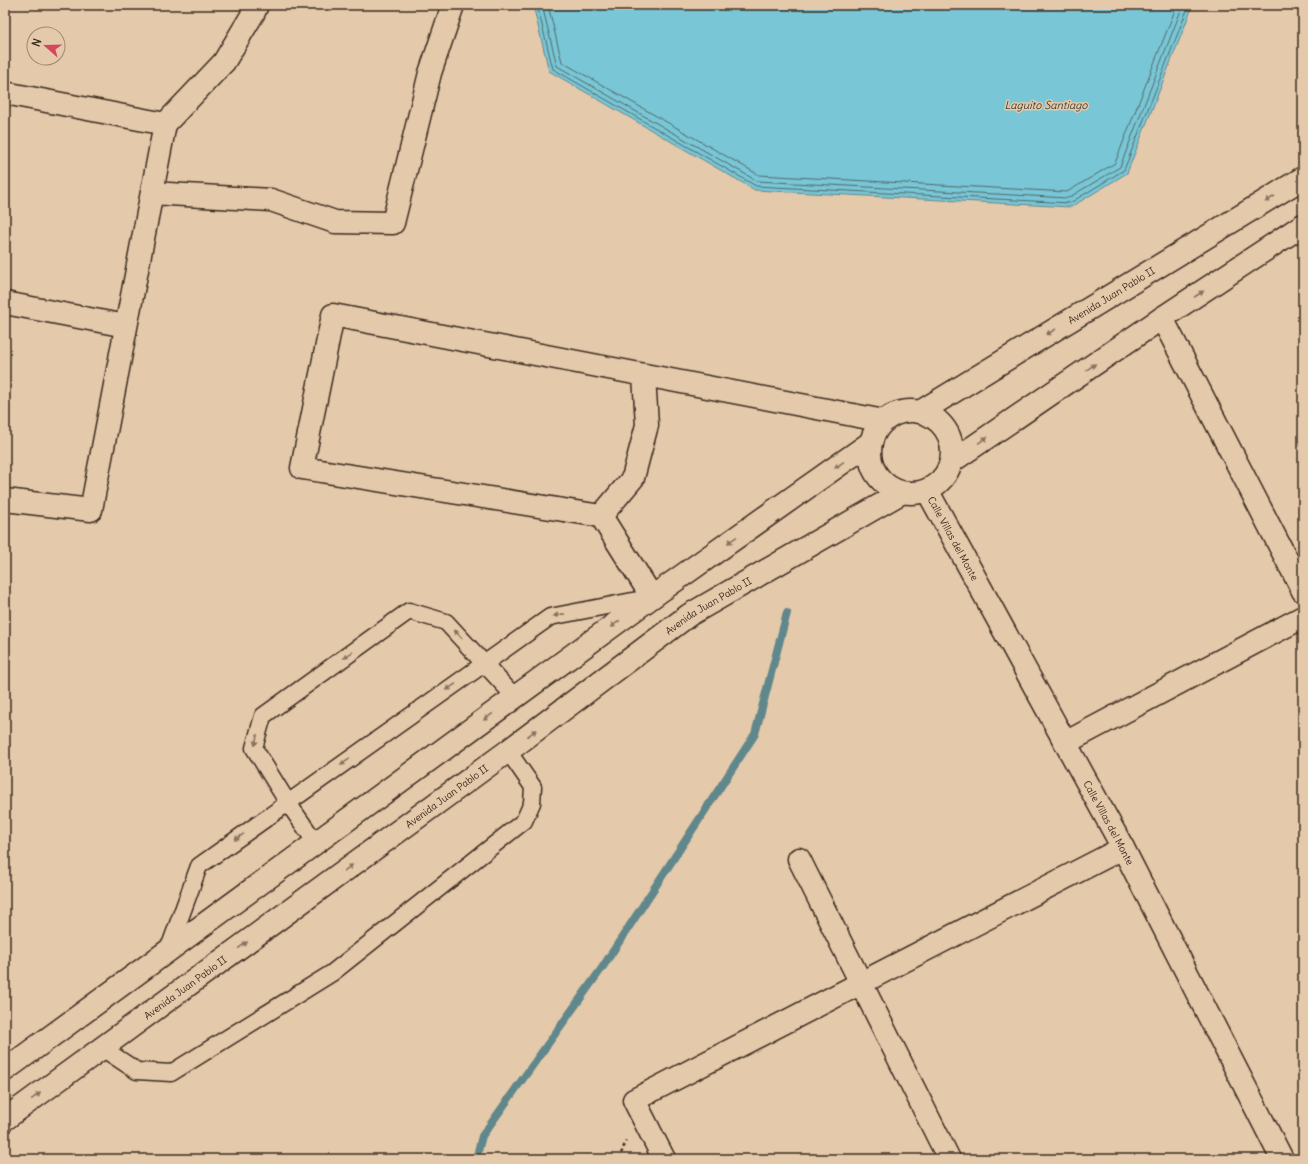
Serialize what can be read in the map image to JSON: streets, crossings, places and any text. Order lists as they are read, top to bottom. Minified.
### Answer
{"streets":{"street":["Avenida Juan Pablo II","Calle Villas del Monte"]},"crossings":[["Avenida Juan Pablo II","Calle Villas del Monte"]],"water":["Laguito Santiago"],"north":"left"}
